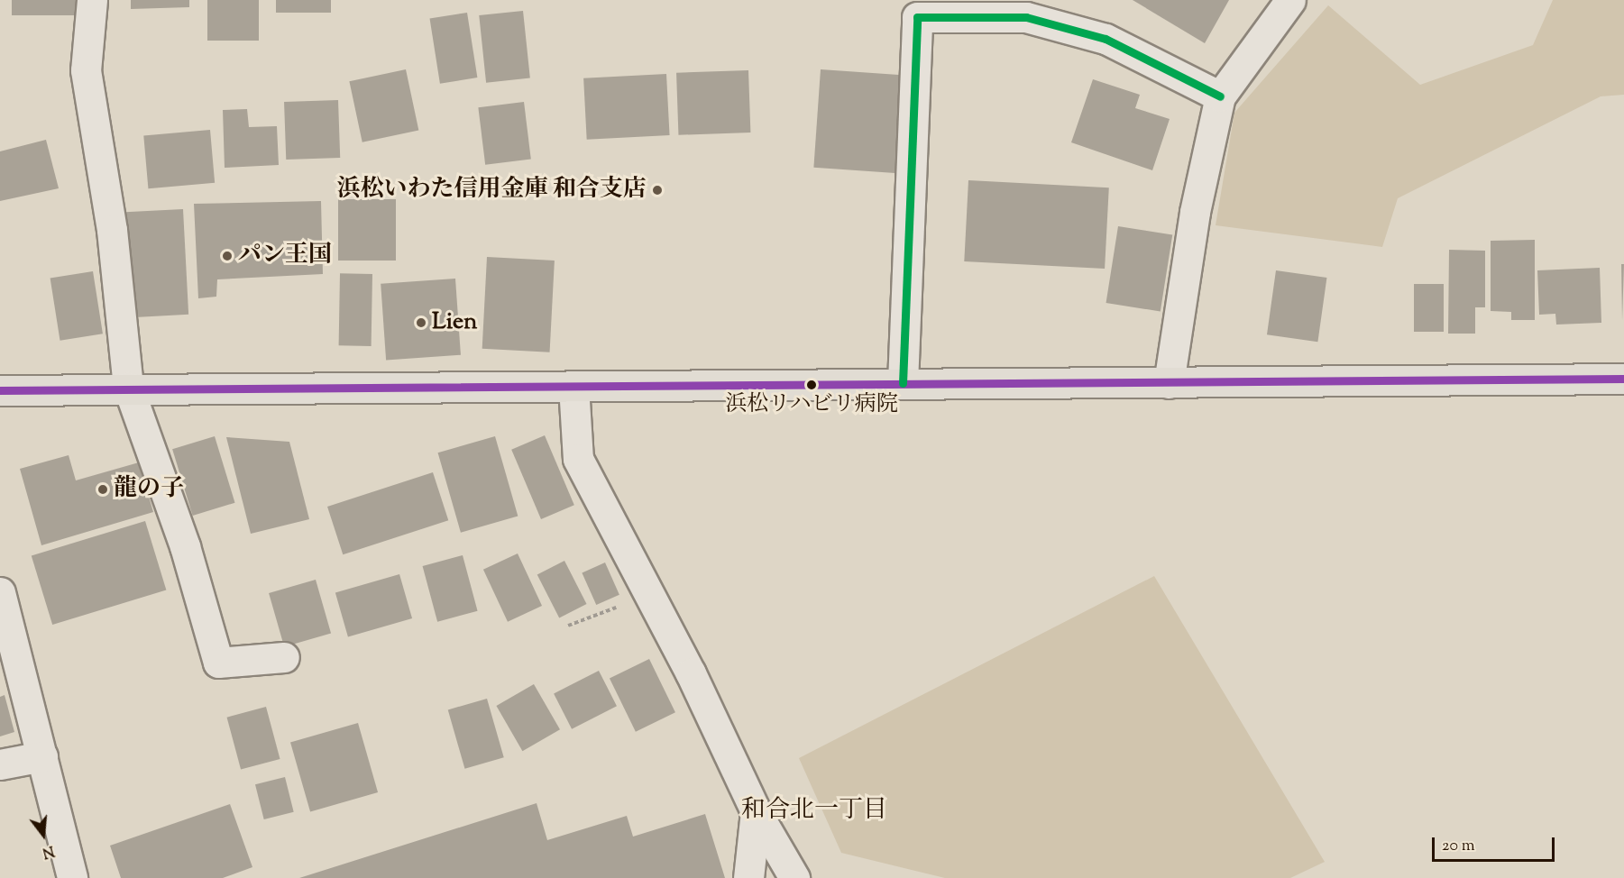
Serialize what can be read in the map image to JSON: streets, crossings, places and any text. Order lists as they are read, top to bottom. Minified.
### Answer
{"districts":["和合北一丁目"],"places":["浜松いわた信用金庫 和合支店","パン王国","Lien","浜松リハビリ病院","龍の子"],"scale_bar":"20 m","north":"bottom"}
